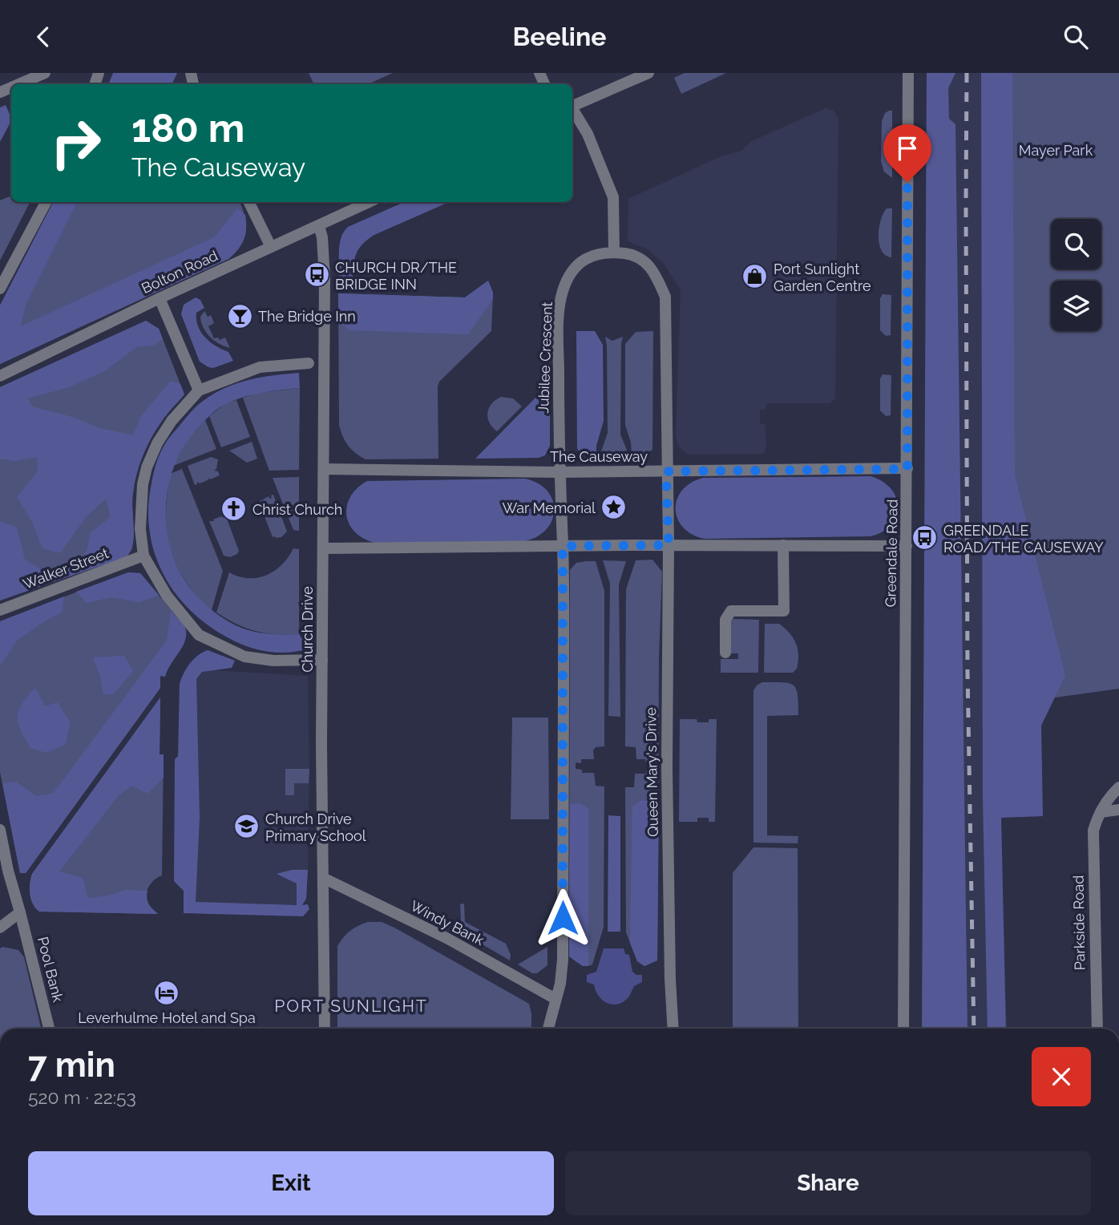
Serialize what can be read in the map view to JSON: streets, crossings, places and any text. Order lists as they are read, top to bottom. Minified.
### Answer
{"streets":{"street":["Bolton Road","Jubilee Crescent","The Causeway","Greendale Road","Walker Street","Church Drive","Queen Mary's Drive","Windy Bank","Parkside Road","Pool Bank"]},"crossings":[["Bolton Road","Church Drive"],["Jubilee Crescent","The Causeway"],["Jubilee Crescent","Queen Mary's Drive"],["Jubilee Crescent","Windy Bank"],["The Causeway","Greendale Road"],["The Causeway","Church Drive"],["Church Drive","Windy Bank"]],"districts":["PORT SUNLIGHT"],"parks":["Mayer Park"],"places":{"bus stop":["CHURCH DR/THE BRIDGE INN","GREENDALE ROAD/THE CAUSEWAY"],"shop":["Port Sunlight Garden Centre"],"bar":["The Bridge Inn"],"place":["War Memorial"],"church":["Christ Church"],"school or university":["Church Drive Primary School"],"hotel":["Leverhulme Hotel and Spa"]},"page":{"header":"Beeline","turn":["180 m","The Causeway"],"heading":["7 min","520 m · 22:53"],"buttons":["Exit","Share"]}}
